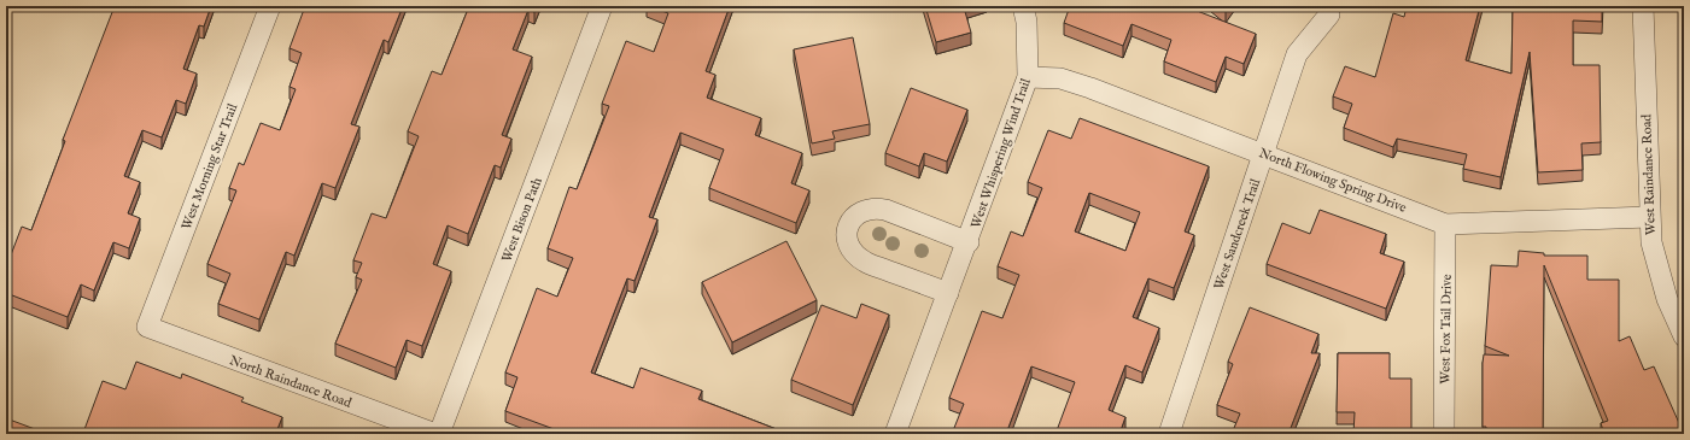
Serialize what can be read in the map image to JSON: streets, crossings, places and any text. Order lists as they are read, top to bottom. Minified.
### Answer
{"streets":{"street":["West Whispering Wind Trail","West Morning Star Trail","West Raindance Road","North Flowing Spring Drive","West Bison Path","West Sandcreek Trail","West Fox Tail Drive","North Raindance Road"]},"crossings":[["West Whispering Wind Trail","North Flowing Spring Drive"],["West Morning Star Trail","North Raindance Road"],["West Raindance Road","North Flowing Spring Drive"],["North Flowing Spring Drive","West Sandcreek Trail"],["North Flowing Spring Drive","West Fox Tail Drive"]]}
